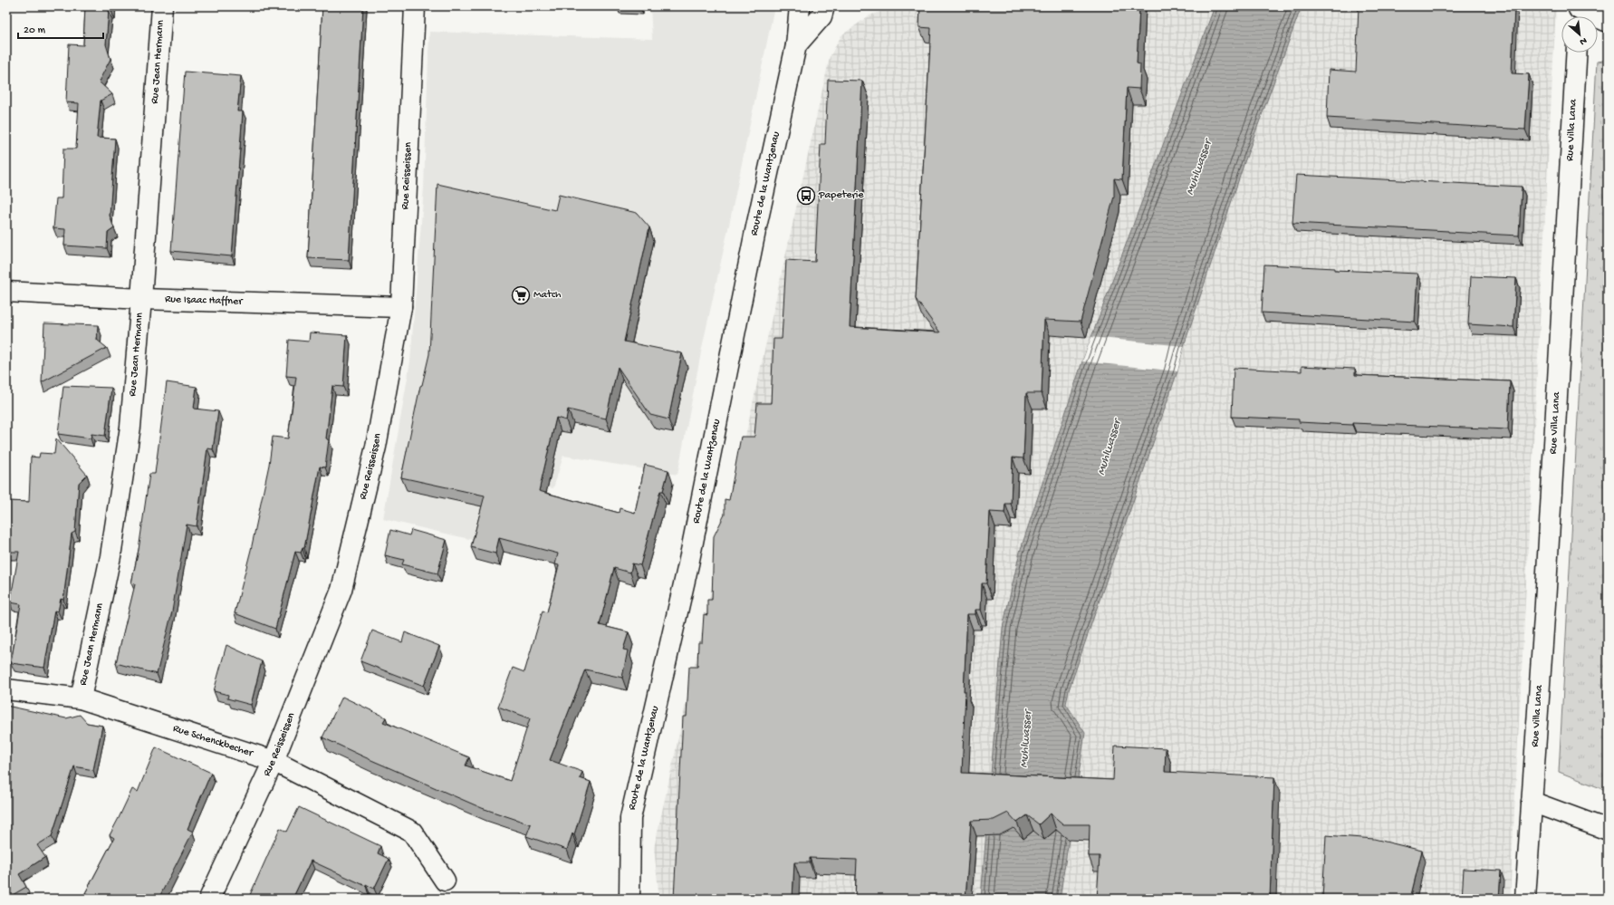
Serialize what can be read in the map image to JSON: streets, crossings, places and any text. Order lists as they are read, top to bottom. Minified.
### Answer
{"streets":{"street":["Rue Jean Hermann","Rue Villa Lana","Rue Reisseissen","Route de la Wantzenau","Rue Isaac Haffner","Rue Schenckbecher"]},"crossings":[["Rue Jean Hermann","Rue Isaac Haffner"],["Rue Jean Hermann","Rue Schenckbecher"],["Rue Reisseissen","Rue Isaac Haffner"],["Rue Reisseissen","Rue Schenckbecher"]],"water":["Muhlwasser"],"places":{"bus stop":["Papeterie"],"supermarket":["Match"]},"scale_bar":"20 m","north":"bottom right"}
